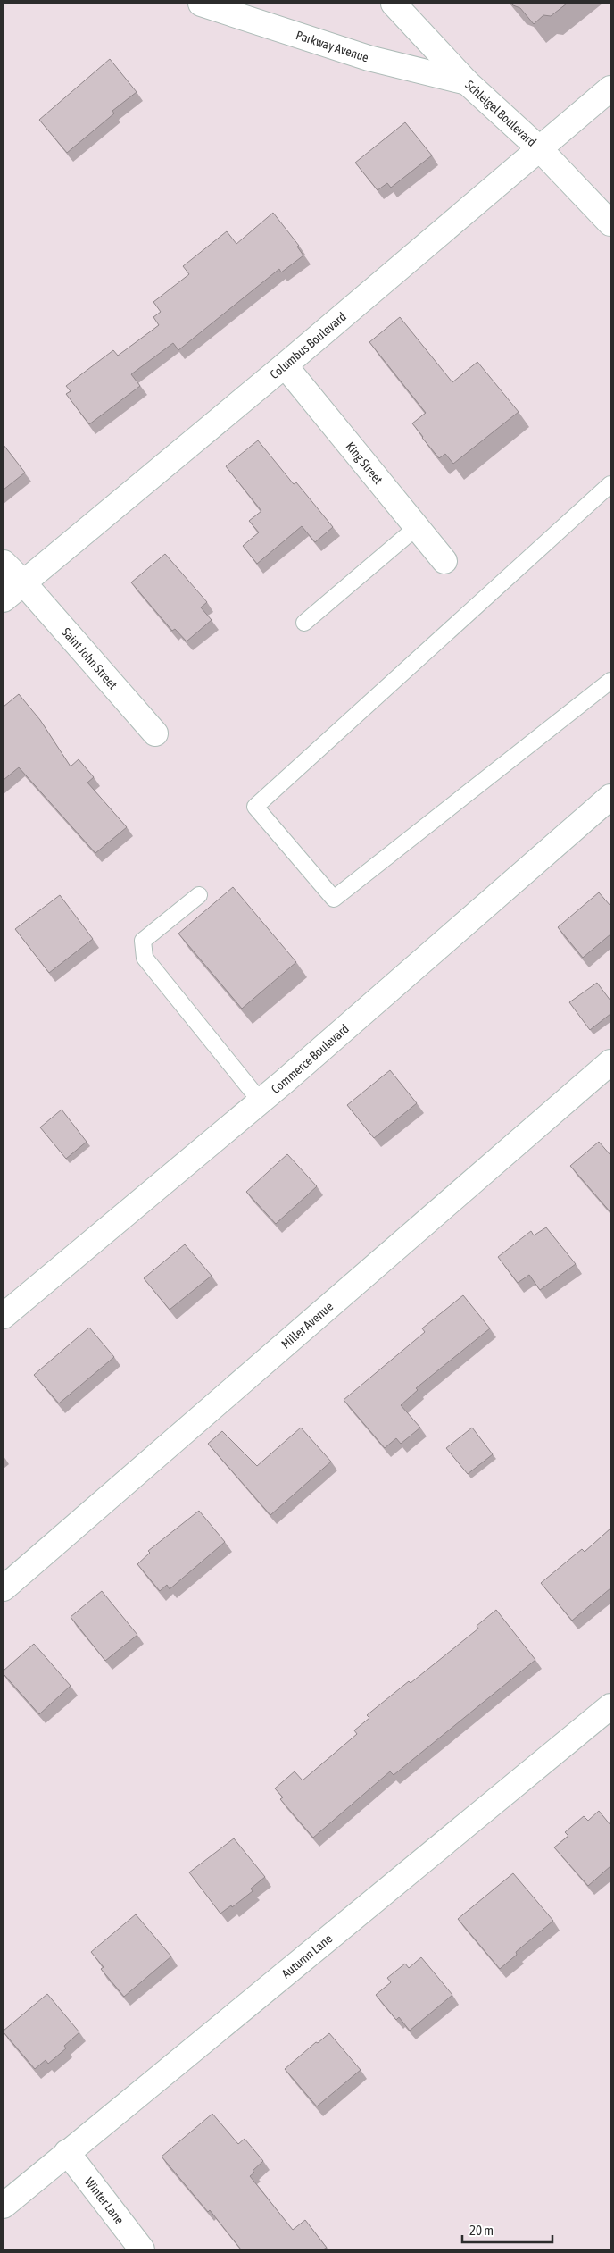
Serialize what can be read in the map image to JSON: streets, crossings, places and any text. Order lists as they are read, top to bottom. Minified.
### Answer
{"streets":{"street":["Parkway Avenue","Schleigel Boulevard","Columbus Boulevard","King Street","Saint John Street","Commerce Boulevard","Miller Avenue","Autumn Lane","Winter Lane"]},"crossings":[["Parkway Avenue","Schleigel Boulevard"],["Schleigel Boulevard","Columbus Boulevard"],["Columbus Boulevard","King Street"],["Columbus Boulevard","Saint John Street"],["Autumn Lane","Winter Lane"]],"scale_bar":"20 m"}
